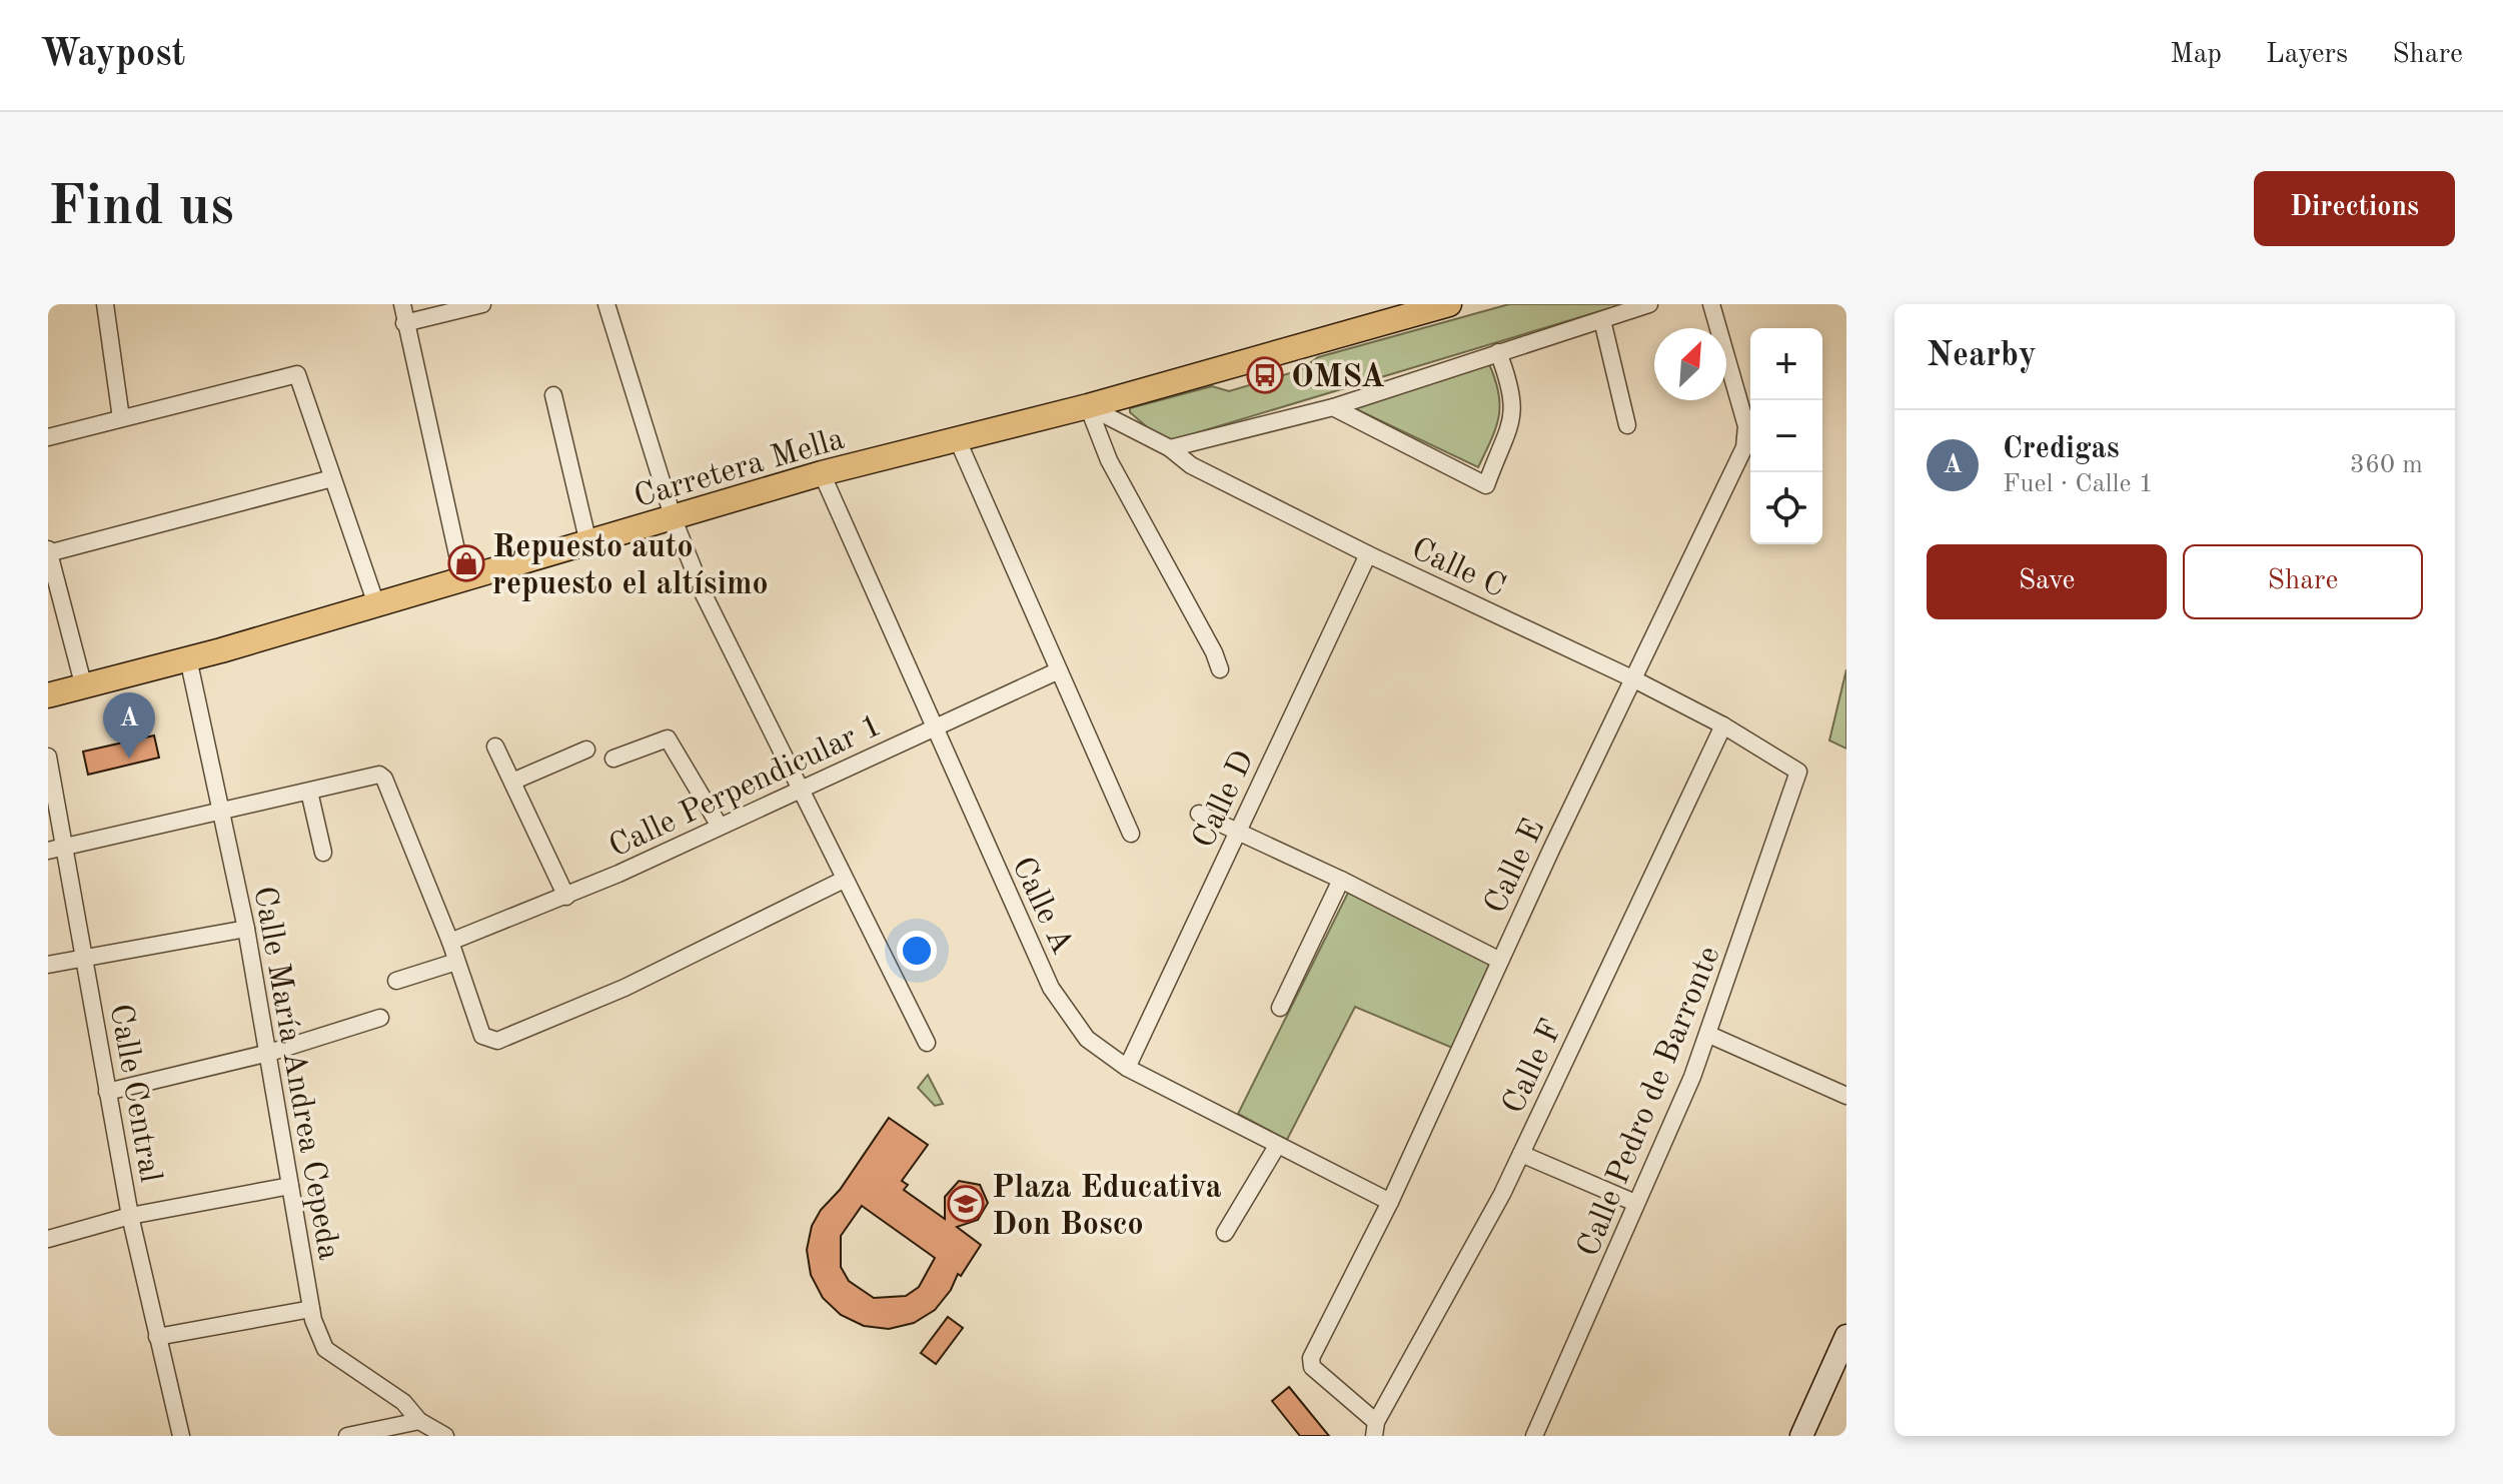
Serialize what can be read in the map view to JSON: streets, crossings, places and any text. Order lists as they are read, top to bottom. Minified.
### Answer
{"streets":{"main road":["Carretera Mella"],"street":["Calle C","Calle Perpendicular 1","Calle D","Calle E","Calle A","Calle F","Calle María Andrea Cepeda","Calle Central","Calle Pedro de Barronte"]},"crossings":[["Carretera Mella","Calle C"],["Carretera Mella","Calle A"],["Carretera Mella","Calle María Andrea Cepeda"],["Calle C","Calle D"],["Calle C","Calle E"],["Calle C","Calle F"],["Calle C","Calle Pedro de Barronte"],["Calle Perpendicular 1","Calle A"],["Calle D","Calle A"],["Calle E","Calle A"],["Calle E","Calle F"]],"places":{"bus stop":["OMSA"],"shop":["Repuesto auto repuesto el altísimo"],"school or university":["Plaza Educativa Don Bosco"]},"north":"top right","page":{"header":"Waypost","nav":["Map","Layers","Share"],"buttons":["Directions",["Save","Share"]],"title":"Find us","heading":"Nearby","map_buttons":["+","−"],"list":[{"mark":"A","name":"Credigas","note":"Fuel · Calle 1","value":"360 m"}],"pins":"A"}}
